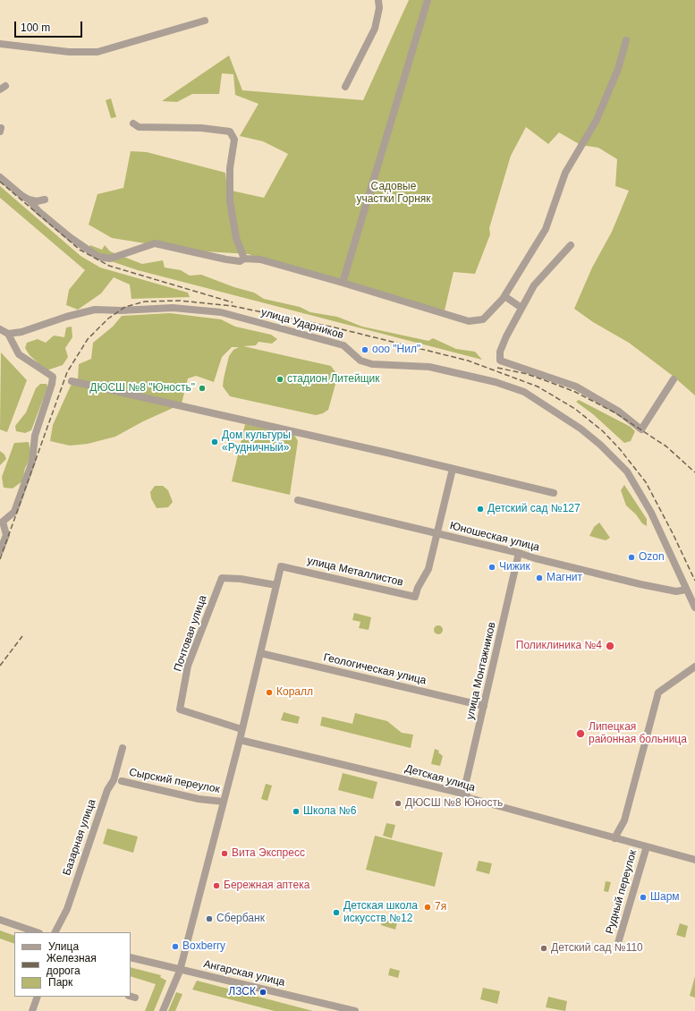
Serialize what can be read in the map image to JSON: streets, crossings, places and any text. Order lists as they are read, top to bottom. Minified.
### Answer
{"streets":{"street":["улица Ударников","Юношеская улица","улица Металлистов","Почтовая улица","Геологическая улица","улица Монтажников","Детская улица","Сырский переулок","Базарная улица","Рудный переулок","Ангарская улица"]},"crossings":[["улица Ударников","Юношеская улица"],["Юношеская улица","улица Металлистов"],["Юношеская улица","улица Монтажников"],["улица Металлистов","Почтовая улица"],["Геологическая улица","улица Монтажников"],["улица Монтажников","Детская улица"],["Детская улица","Рудный переулок"]],"parks":["Садовые участки Горняк"],"places":["ооо \"Нил\"","стадион Литейщик","ДЮСШ №8 \"Юность\"","Дом культуры «Рудничный»","Детский сад №127","Ozon","Чижик","Магнит","Поликлиника №4","Коралл","Липецкая районная больница","ДЮСШ №8 Юность","Школа №6","Вита Экспресс","Бережная аптека","Шарм","7я","Детская школа искусств №12","Сбербанк","Boxberry","Детский сад №110","ЛЗСК"],"legend":["Улица","Железная дорога","Парк"],"scale_bar":"100 m"}
